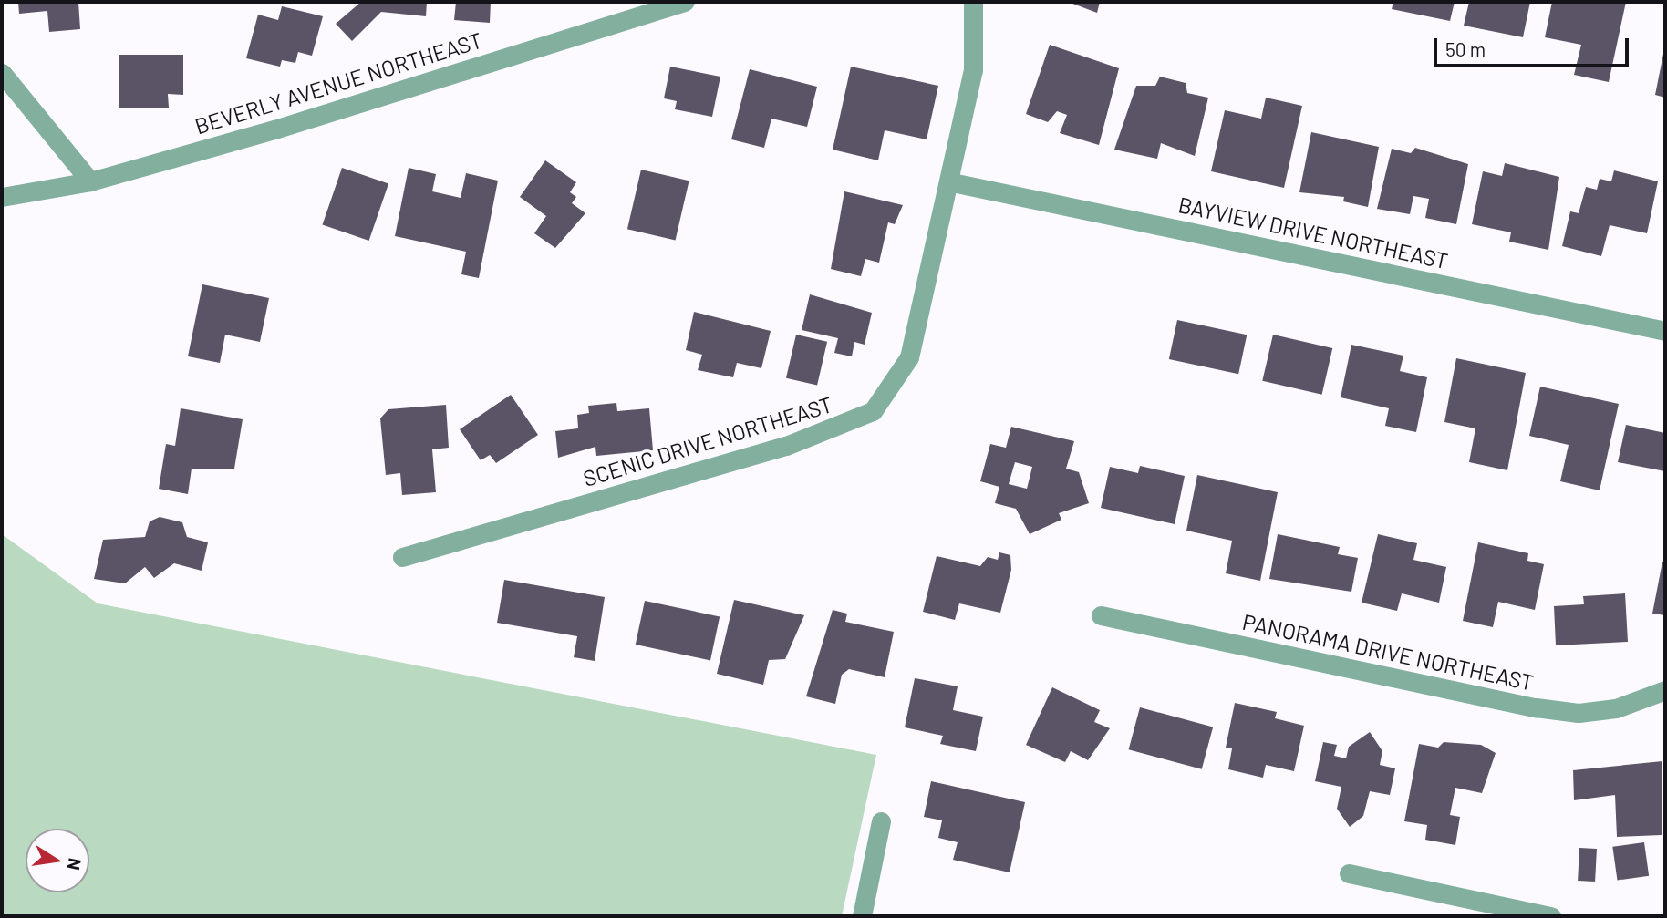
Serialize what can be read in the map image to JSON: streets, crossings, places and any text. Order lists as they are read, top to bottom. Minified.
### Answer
{"streets":{"street":["BEVERLY AVENUE NORTHEAST","BAYVIEW DRIVE NORTHEAST","SCENIC DRIVE NORTHEAST","PANORAMA DRIVE NORTHEAST"]},"crossings":[["BAYVIEW DRIVE NORTHEAST","SCENIC DRIVE NORTHEAST"]],"scale_bar":"50 m","north":"right"}
